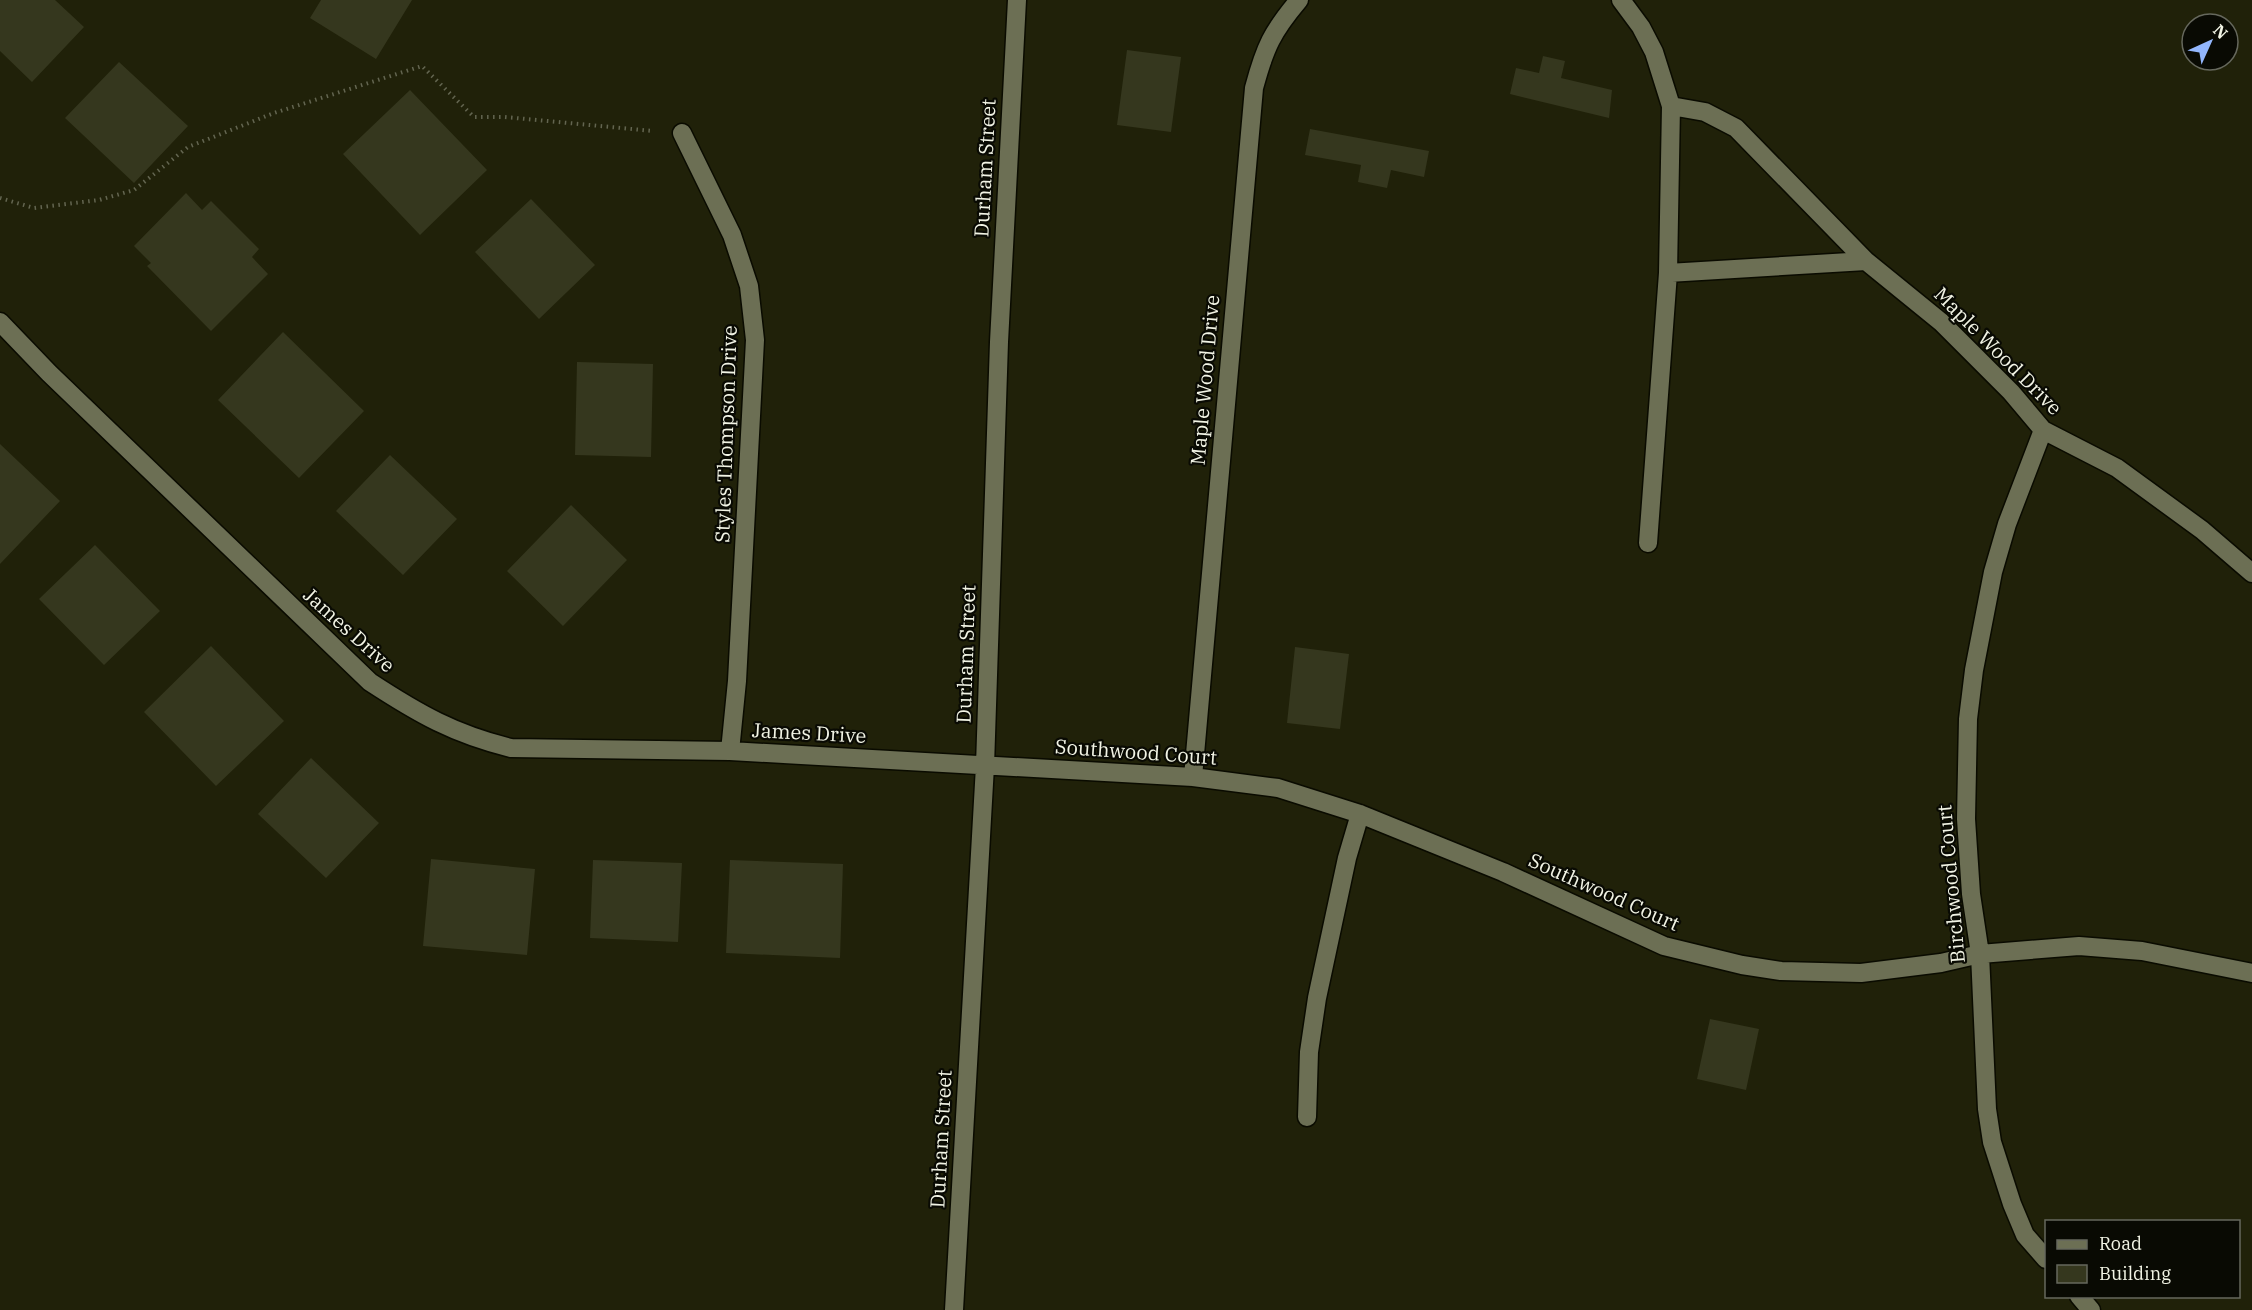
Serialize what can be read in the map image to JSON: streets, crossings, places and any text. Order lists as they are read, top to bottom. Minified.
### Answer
{"streets":{"street":["Durham Street","Maple Wood Drive","Styles Thompson Drive","James Drive","Southwood Court","Birchwood Court"]},"crossings":[["Durham Street","James Drive"],["Durham Street","Southwood Court"],["Maple Wood Drive","Southwood Court"],["Maple Wood Drive","Birchwood Court"],["Styles Thompson Drive","James Drive"],["James Drive","Southwood Court"],["Southwood Court","Birchwood Court"]],"legend":["Road","Building"],"north":"top right"}
